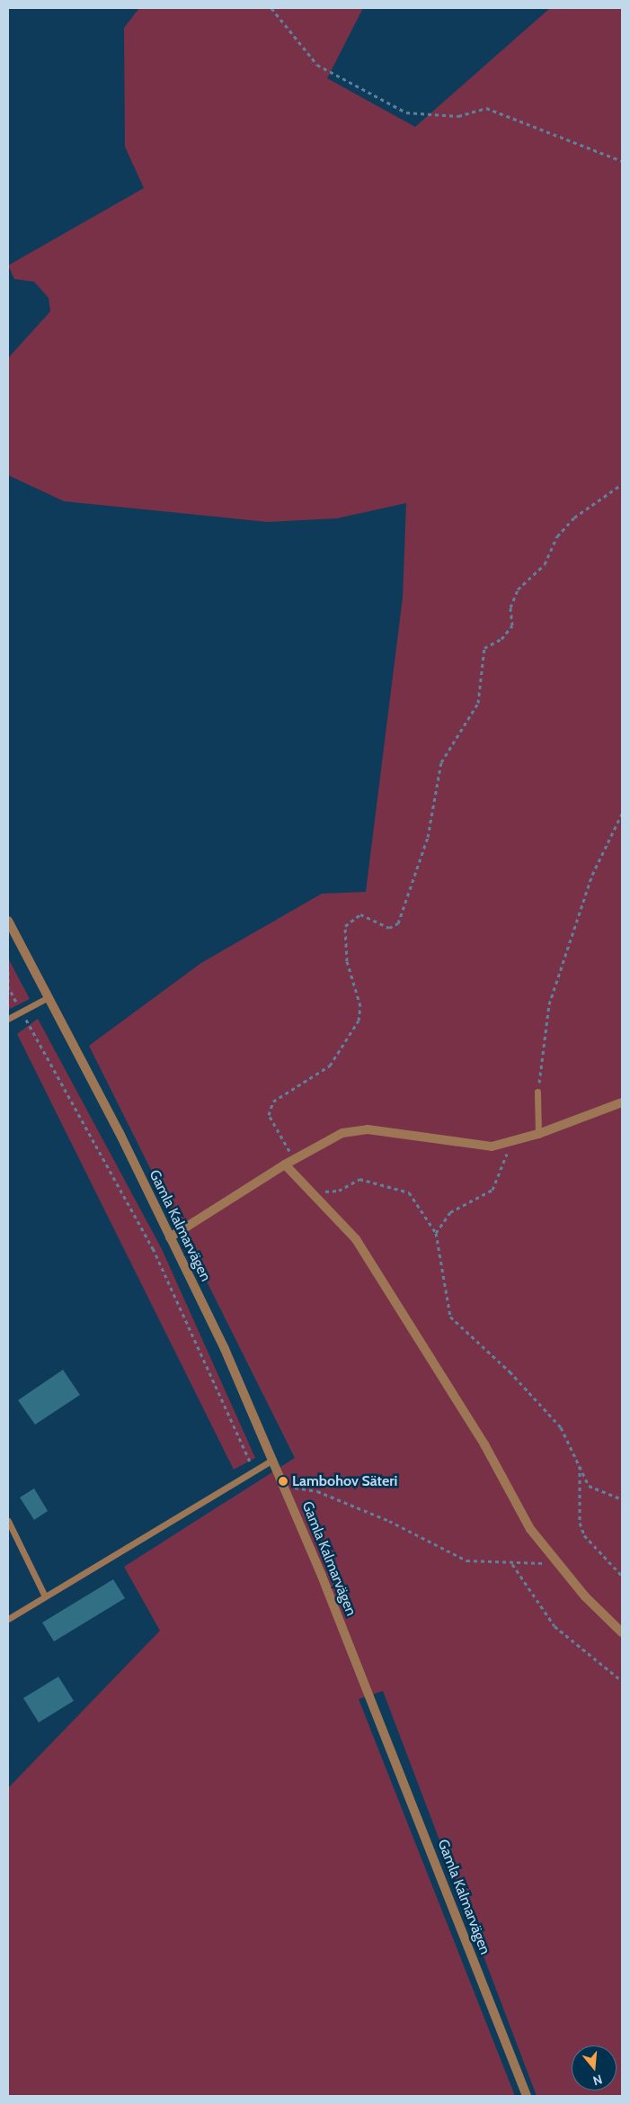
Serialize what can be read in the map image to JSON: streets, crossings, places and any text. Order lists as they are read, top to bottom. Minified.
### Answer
{"streets":{"street":["Gamla Kalmarvägen"]},"places":["Lambohov Säteri"],"north":"bottom"}
